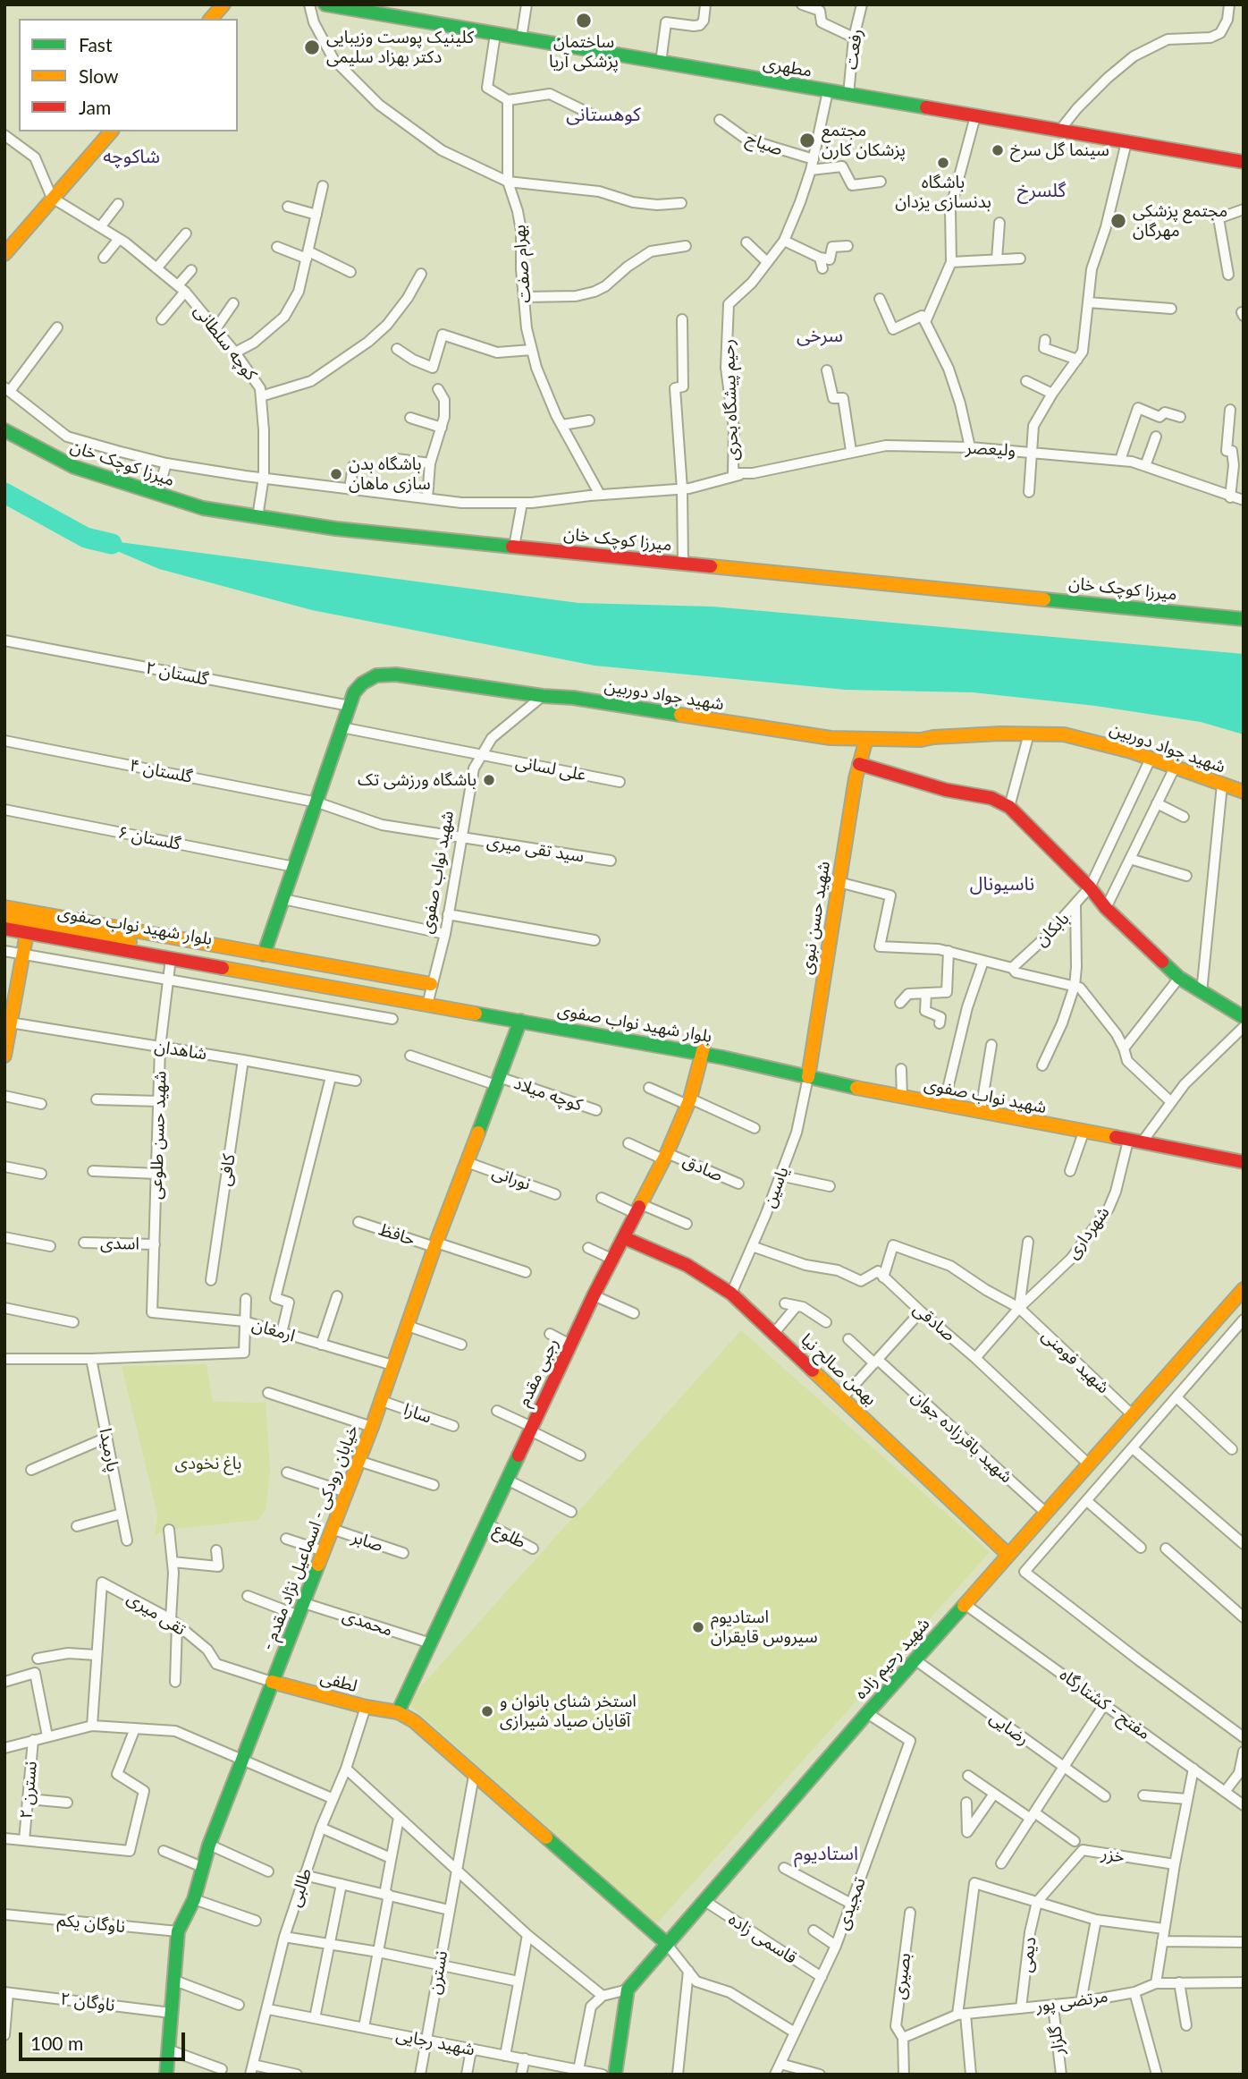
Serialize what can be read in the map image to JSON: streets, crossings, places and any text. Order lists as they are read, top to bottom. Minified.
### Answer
{"streets":{"main road":["مطهری","میرزا کوچک خان","شهید جواد دوربین","شهید نواب صفوی","شهید حسن نبوی","بلوار شهید نواب صفوی","بهمن صالح نیا","رجبی مقدم","- خیابان رودکی - اسماعیل نژاد مقدم","شهید رحیم زاده","لطفی"],"street":["رفعت","صیاح","بهرام صفت","کوچه سلطانی","رحیم پیشگاه بحری","ولیعصر","گلستان ۲","علی لسانی","گلستان ۴","گلستان ۶","سید تقی میری","بابکان","شاهدان","کوچه میلاد","شهید حسن طلوعی","صادق","کافی","نورانی","یاسین","شهرداری","حافظ","اسدی","صادقی","ارمغان","شهید فومنی","سارا","شهید باقرزاده جوان","پارمیدا","طلوع","صابر","تقی میری","محمدی","مفتح - کشتارگاه","رضایی","نسترن ۲","خزر","طالبی","تمجیدی","ناوگان یکم","قاسمی زاده","دیمی","نسترن","بصیری","مرتضی پور","ناوگان ۲","گلزار","شهید رجایی"]},"crossings":[["رفعت","مطهری"],["مطهری","رحیم پیشگاه بحری"],["صیاح","رحیم پیشگاه بحری"],["کوچه سلطانی","میرزا کوچک خان"],["رحیم پیشگاه بحری","ولیعصر"],["گلستان ۲","شهید جواد دوربین"],["شهید جواد دوربین","علی لسانی"],["شهید جواد دوربین","گلستان ۴"],["شهید جواد دوربین","گلستان ۶"],["شهید جواد دوربین","شهید نواب صفوی"],["شهید جواد دوربین","شهید حسن نبوی"],["شهید جواد دوربین","بابکان"],["علی لسانی","شهید نواب صفوی"],["گلستان ۴","سید تقی میری"],["گلستان ۴","شهید نواب صفوی"],["سید تقی میری","شهید نواب صفوی"],["شهید نواب صفوی","شهید حسن نبوی"],["شهید نواب صفوی","بلوار شهید نواب صفوی"],["شهید نواب صفوی","یاسین"],["شهید نواب صفوی","شهرداری"],["شهید حسن نبوی","یاسین"],["بلوار شهید نواب صفوی","شهید حسن طلوعی"],["بلوار شهید نواب صفوی","رجبی مقدم"],["بلوار شهید نواب صفوی","- خیابان رودکی - اسماعیل نژاد مقدم"],["شاهدان","شهید حسن طلوعی"],["شاهدان","کافی"],["کوچه میلاد","- خیابان رودکی - اسماعیل نژاد مقدم"],["شهید حسن طلوعی","اسدی"],["شهید حسن طلوعی","ارمغان"],["صادق","رجبی مقدم"],["نورانی","- خیابان رودکی - اسماعیل نژاد مقدم"],["یاسین","بهمن صالح نیا"],["شهرداری","صادقی"],["شهرداری","شهید فومنی"],["حافظ","- خیابان رودکی - اسماعیل نژاد مقدم"],["صادقی","شهید فومنی"],["صادقی","شهید رحیم زاده"],["ارمغان","- خیابان رودکی - اسماعیل نژاد مقدم"],["شهید فومنی","شهید رحیم زاده"],["بهمن صالح نیا","رجبی مقدم"],["بهمن صالح نیا","شهید رحیم زاده"],["رجبی مقدم","طلوع"],["رجبی مقدم","محمدی"],["رجبی مقدم","لطفی"],["سارا","- خیابان رودکی - اسماعیل نژاد مقدم"],["شهید باقرزاده جوان","شهید رحیم زاده"],["- خیابان رودکی - اسماعیل نژاد مقدم","صابر"],["- خیابان رودکی - اسماعیل نژاد مقدم","تقی میری"],["- خیابان رودکی - اسماعیل نژاد مقدم","محمدی"],["- خیابان رودکی - اسماعیل نژاد مقدم","لطفی"],["- خیابان رودکی - اسماعیل نژاد مقدم","ناوگان یکم"],["- خیابان رودکی - اسماعیل نژاد مقدم","ناوگان ۲"],["تقی میری","لطفی"],["شهید رحیم زاده","مفتح - کشتارگاه"],["شهید رحیم زاده","رضایی"],["شهید رحیم زاده","تمجیدی"],["شهید رحیم زاده","قاسمی زاده"],["لطفی","طالبی"],["خزر","دیمی"],["طالبی","شهید رجایی"],["تمجیدی","قاسمی زاده"],["دیمی","مرتضی پور"],["نسترن","شهید رجایی"],["بصیری","مرتضی پور"],["مرتضی پور","گلزار"]],"districts":["کوهستانی","شاکوچه","گلسرخ","سرخی","ناسیونال","استادیوم"],"parks":["باغ نخودی"],"places":["ساختمان پزشکی آریا","کلینیک پوست وزیبایی دکتر بهزاد سلیمی","مجتمع پزشکان کارن","سینما گل سرخ","باشگاه بدنسازی یزدان","مجتمع پزشکی مهرگان","باشگاه بدن سازی ماهان","باشگاه ورزشی تک","استادیوم سیروس قایقران","استخر شنای بانوان و آقایان صیاد شیرازی"],"legend":["Fast","Slow","Jam"],"scale_bar":"100 m"}
